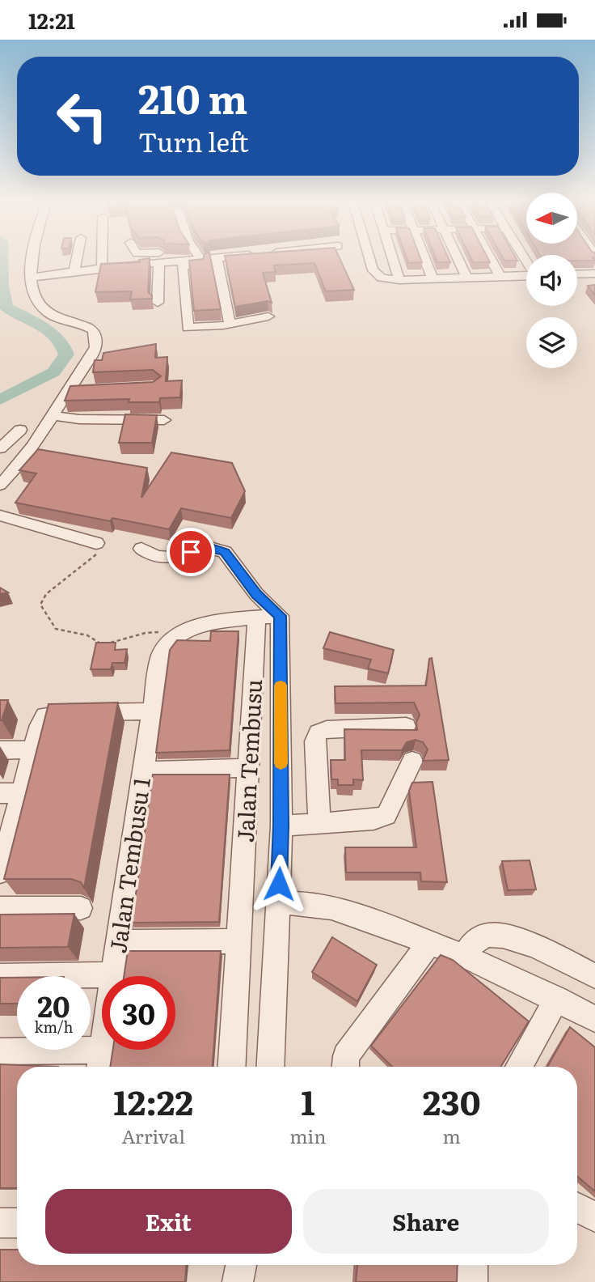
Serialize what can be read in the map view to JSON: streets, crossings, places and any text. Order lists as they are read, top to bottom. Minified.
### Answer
{"streets":{"street":["Jalan Tembusu","Jalan Tembusu 1"]},"north":"left","page":{"status":"12:21","turn":["210 m","Turn left"],"speed":"20 km/h","limit":"30","eta":["12:22","Arrival","1","min","230","m"],"buttons":["Exit","Share"]}}
